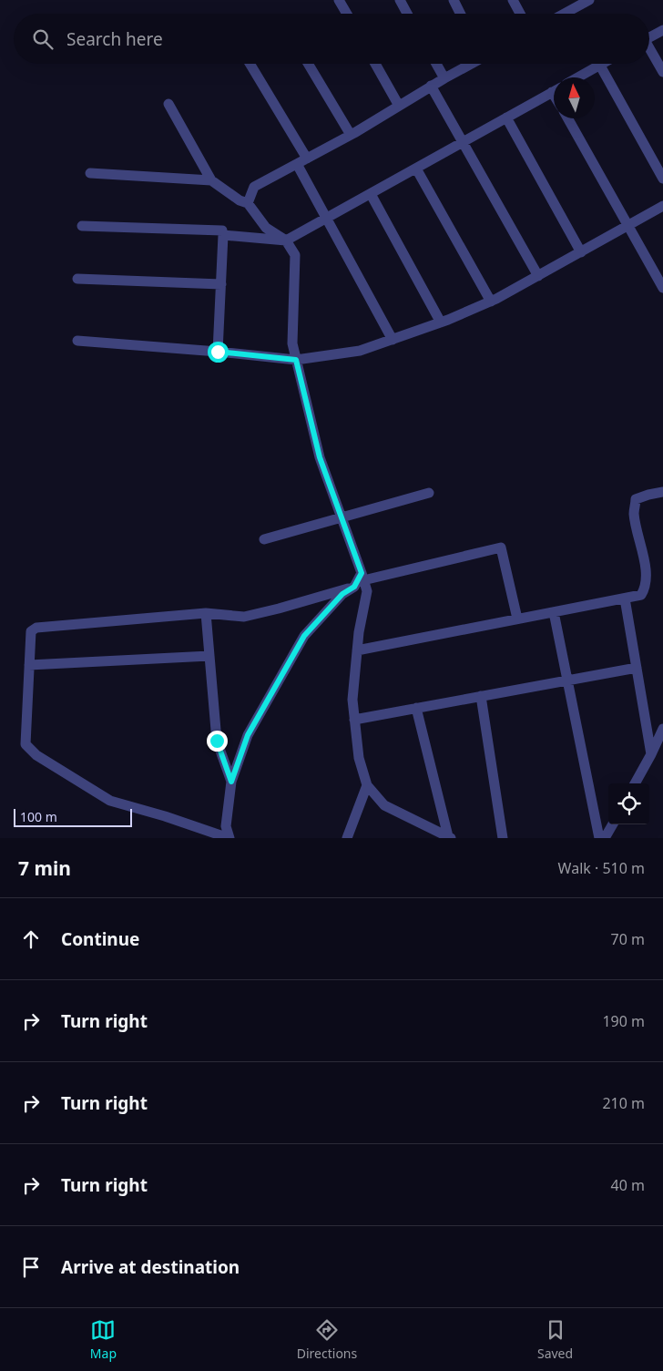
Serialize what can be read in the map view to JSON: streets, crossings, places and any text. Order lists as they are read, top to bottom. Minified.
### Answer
{"scale_bar":"100 m","north":"top","page":{"search":"Search here","scale":"100 m","heading":["7 min","Walk · 510 m"],"list":[["Continue","70 m"],["Turn right","190 m"],["Turn right","210 m"],["Turn right","40 m"],"Arrive at destination"],"nav":["Map","Directions","Saved"]}}
